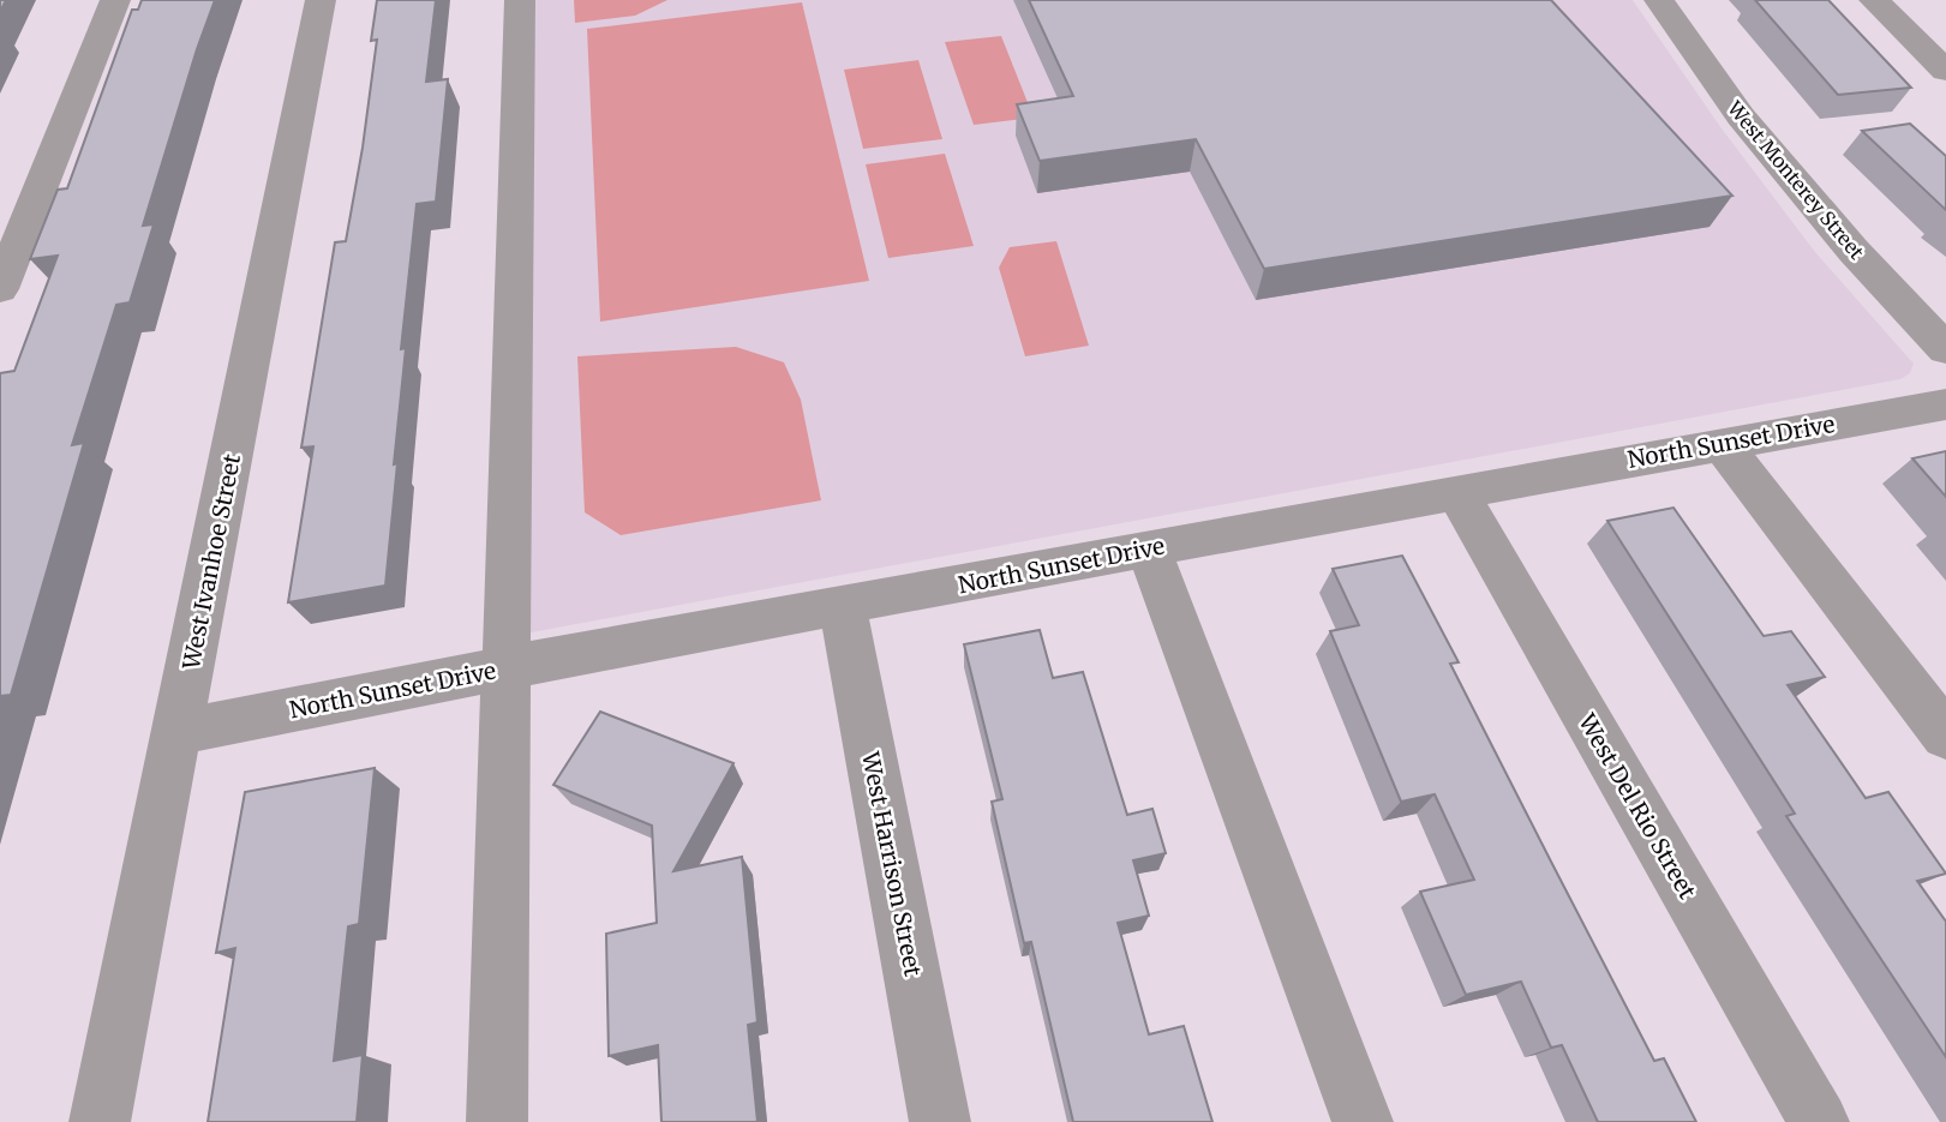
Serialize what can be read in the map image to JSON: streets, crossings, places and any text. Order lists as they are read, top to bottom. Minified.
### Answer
{"streets":{"street":["West Monterey Street","North Sunset Drive","West Ivanhoe Street","West Del Rio Street","West Harrison Street"]},"crossings":[["North Sunset Drive","West Ivanhoe Street"],["North Sunset Drive","West Del Rio Street"],["North Sunset Drive","West Harrison Street"]]}
